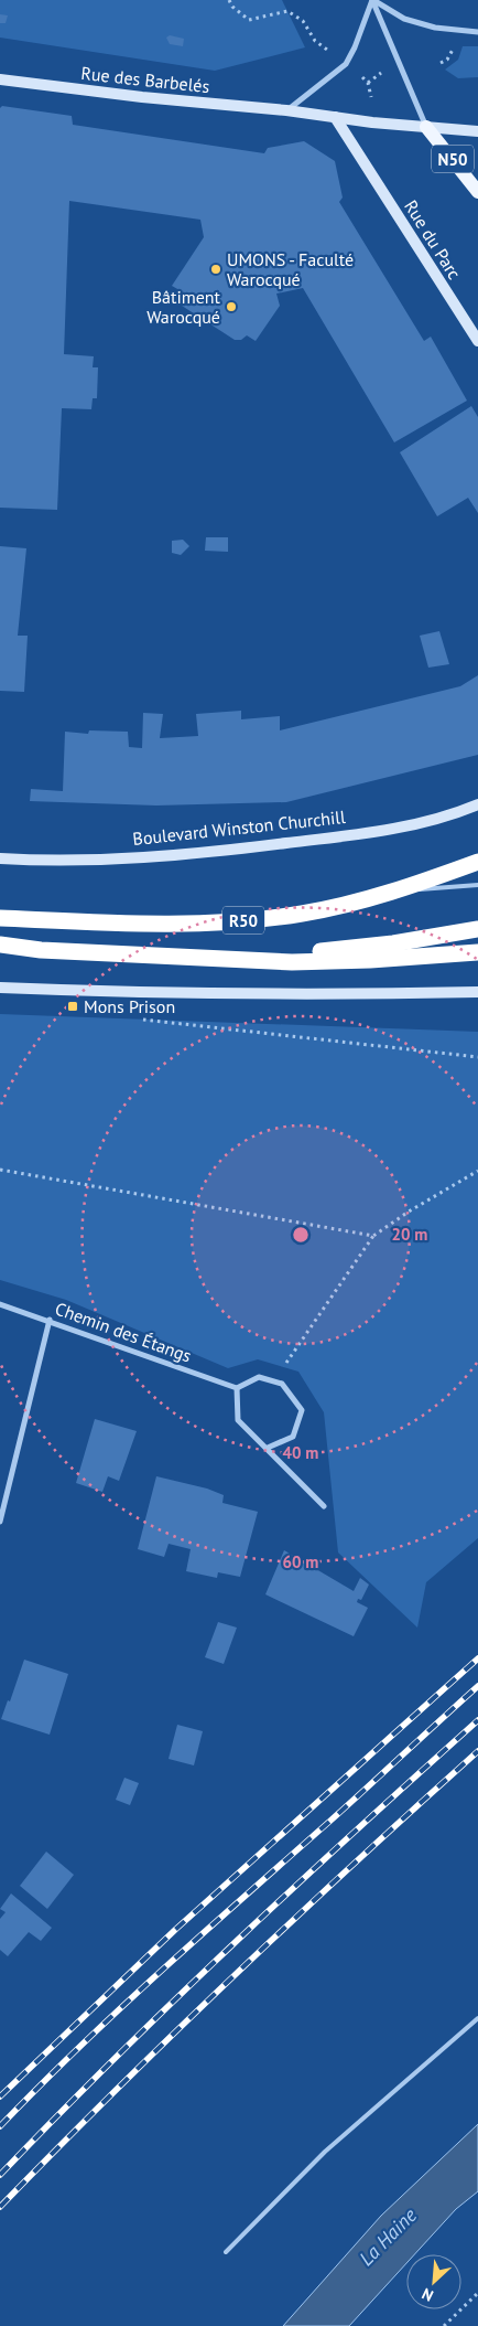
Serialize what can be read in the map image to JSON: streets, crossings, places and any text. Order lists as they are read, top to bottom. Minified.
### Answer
{"streets":{"highway":["R50"],"main road":["N50"],"street":["Rue des Barbelés","Rue du Parc","Boulevard Winston Churchill","Chemin des Étangs"]},"crossings":[["Rue des Barbelés","N50"],["Rue des Barbelés","Rue du Parc"]],"water":["La Haine"],"places":{"other":["UMONS - Faculté Warocqué","Bâtiment Warocqué"],"transit":["Mons Prison"]},"north":"bottom left","rings":["20 m","40 m","60 m"]}
